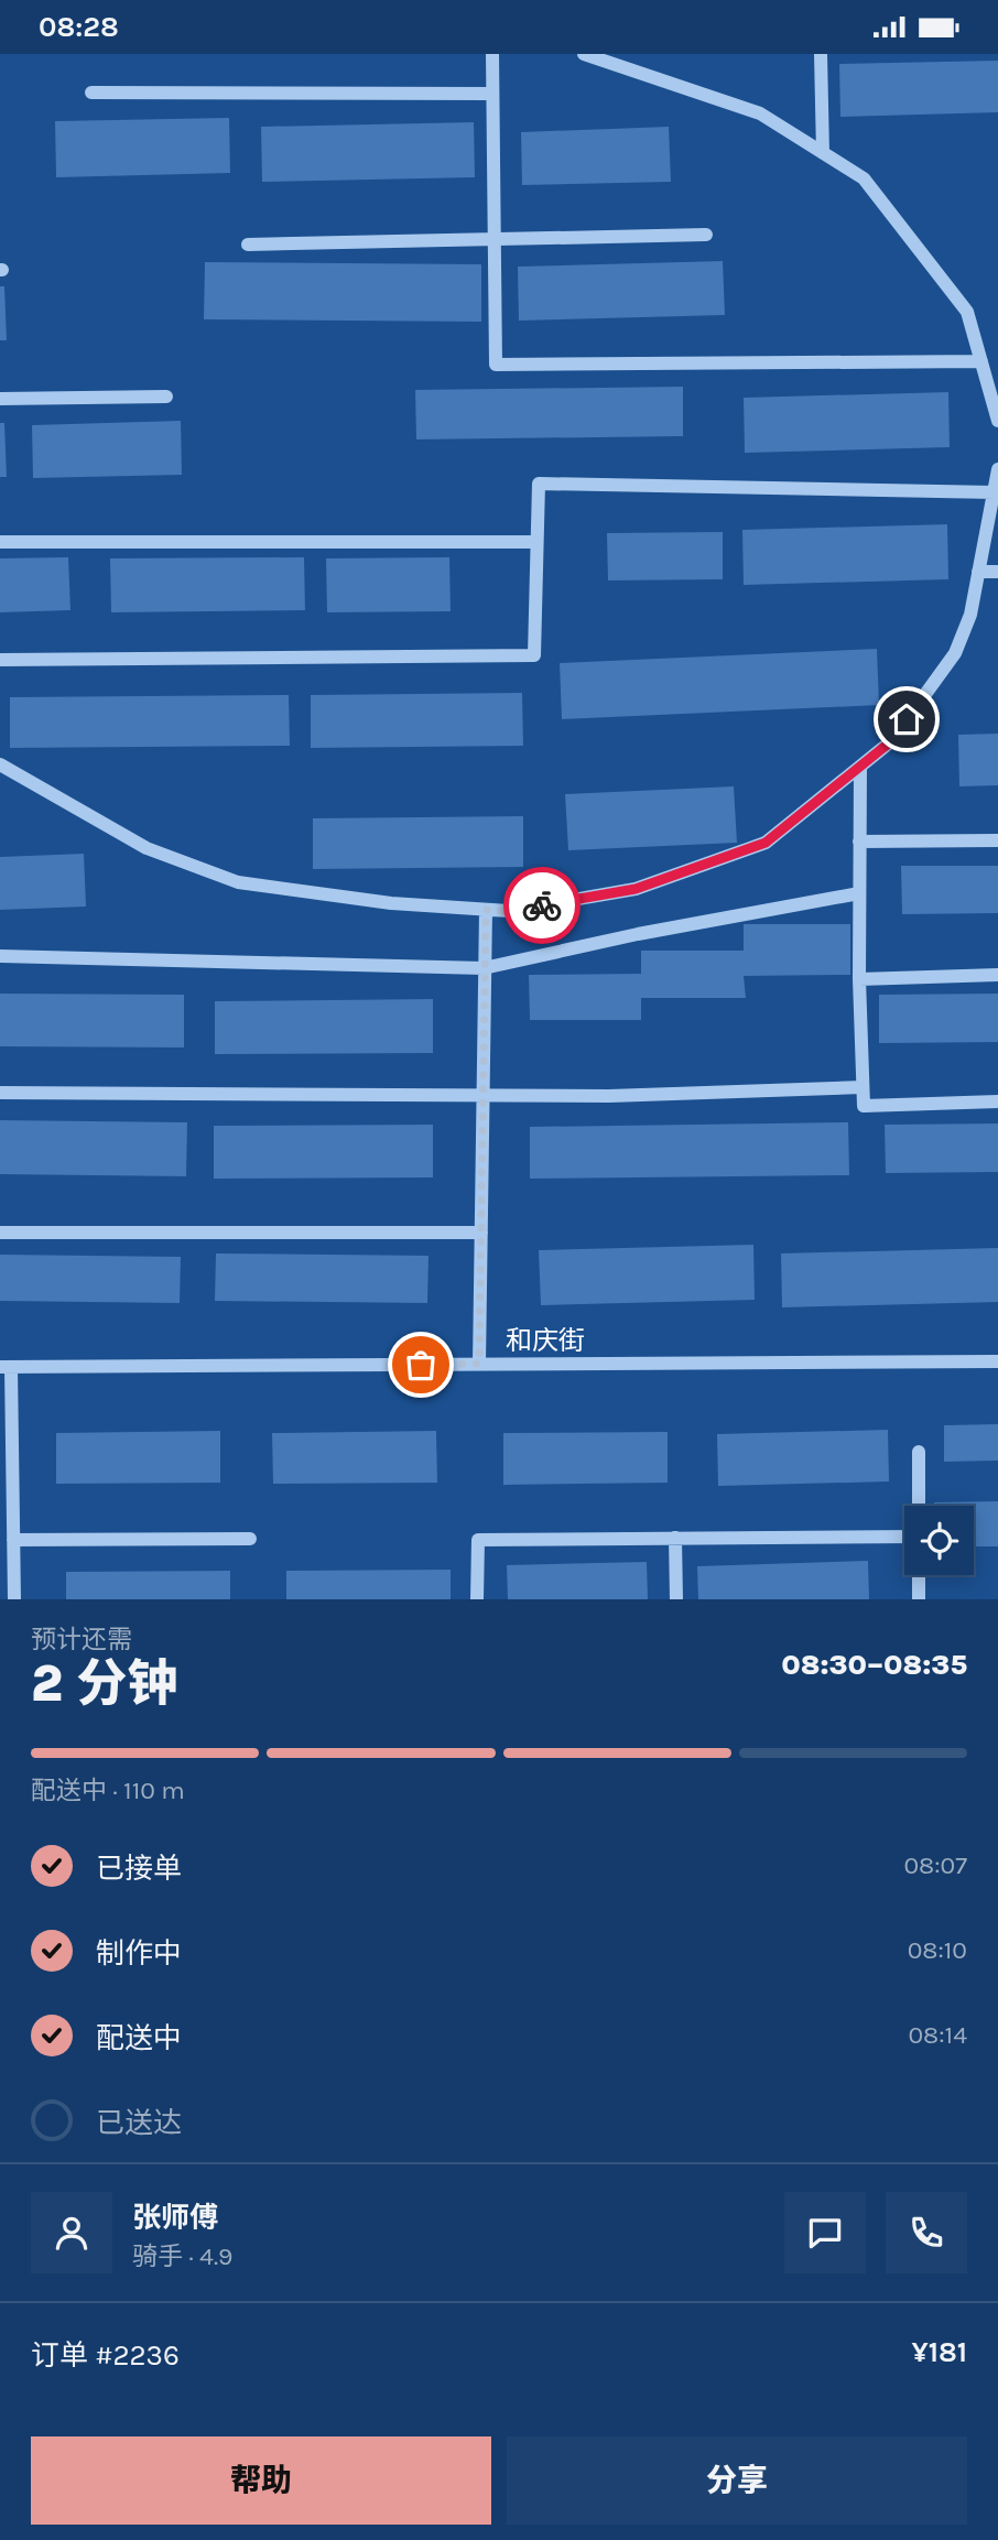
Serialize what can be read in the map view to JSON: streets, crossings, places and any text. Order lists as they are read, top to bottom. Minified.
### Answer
{"streets":{"street":["和庆街"]},"page":{"status":"08:28","heading":["2 分钟","预计还需","08:30–08:35"],"panel":["张师傅","骑手 · 4.9","订单 #2236","¥181"],"bar":"配送中 · 110 m","list":[["已接单","08:07"],["制作中","08:10"],["配送中","08:14"],"已送达"],"buttons":["帮助","分享"]}}
